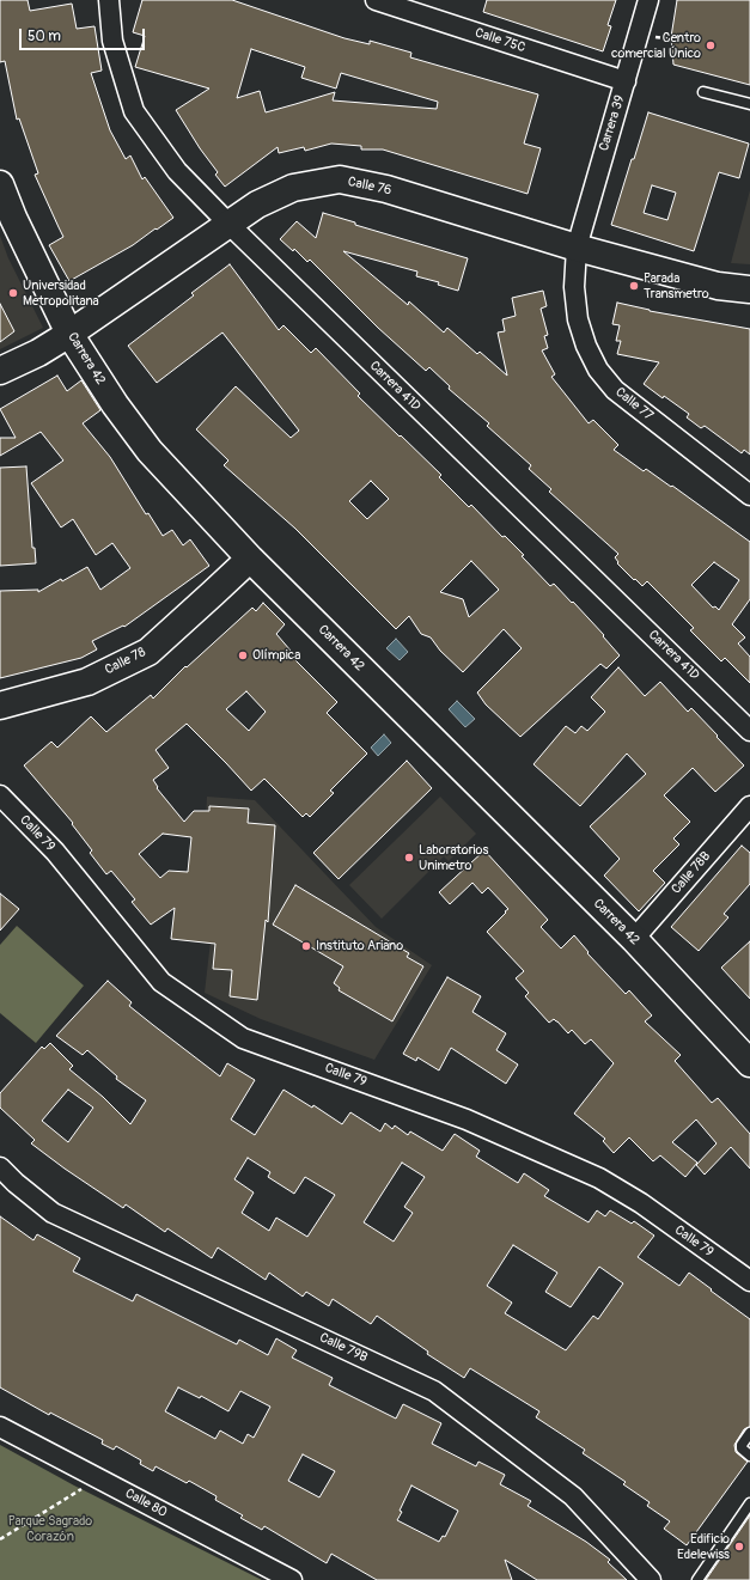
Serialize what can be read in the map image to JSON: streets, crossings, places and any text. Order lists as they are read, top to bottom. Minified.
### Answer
{"streets":{"street":["Calle 75C","Carrera 39","Calle 76","Carrera 42","Carrera 41D","Calle 77","Calle 78","Calle 79","Calle 78B","Calle 79B","Calle 80"]},"crossings":[["Calle 75C","Carrera 39"],["Carrera 39","Calle 76"],["Carrera 39","Calle 77"],["Calle 76","Carrera 42"],["Calle 76","Carrera 41D"],["Calle 76","Calle 77"],["Carrera 42","Calle 78"],["Carrera 42","Calle 78B"]],"parks":["Parque Sagrado Corazón"],"places":["Centro comercial Único","Parada Transmetro","Universidad Metropolitana","Olímpica","Laboratorios Unimetro","Instituto Ariano","Edificio Edelewiss"],"scale_bar":"50 m"}
